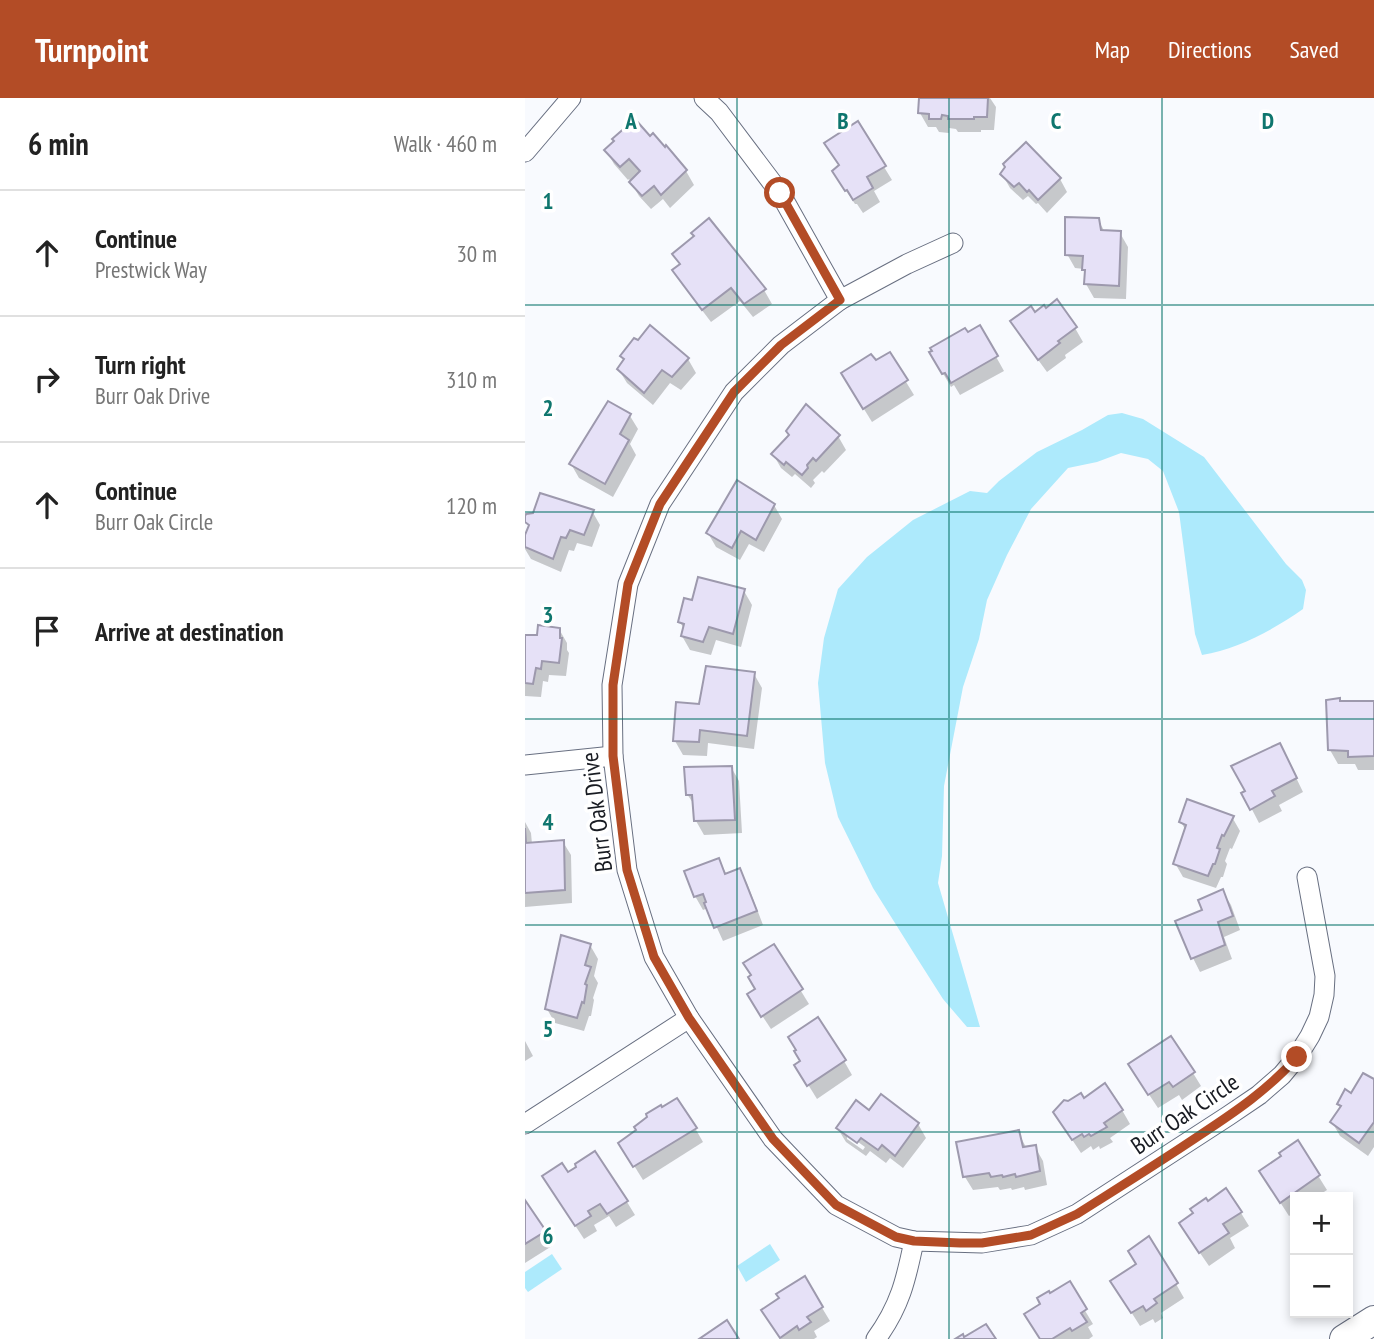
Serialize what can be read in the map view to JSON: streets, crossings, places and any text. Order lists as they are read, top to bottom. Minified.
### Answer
{"streets":{"street":["Burr Oak Drive","Burr Oak Circle"]},"crossings":[["Burr Oak Drive","Burr Oak Circle"]],"page":{"header":"Turnpoint","nav":["Map","Directions","Saved"],"heading":["6 min","Walk · 460 m"],"list":[["Continue","Prestwick Way","30 m"],["Turn right","Burr Oak Drive","310 m"],["Continue","Burr Oak Circle","120 m"],"Arrive at destination"],"map_buttons":["+","−"]},"grid":{"columns":["A","B","C","D"],"rows":["1","2","3","4","5","6"]}}
